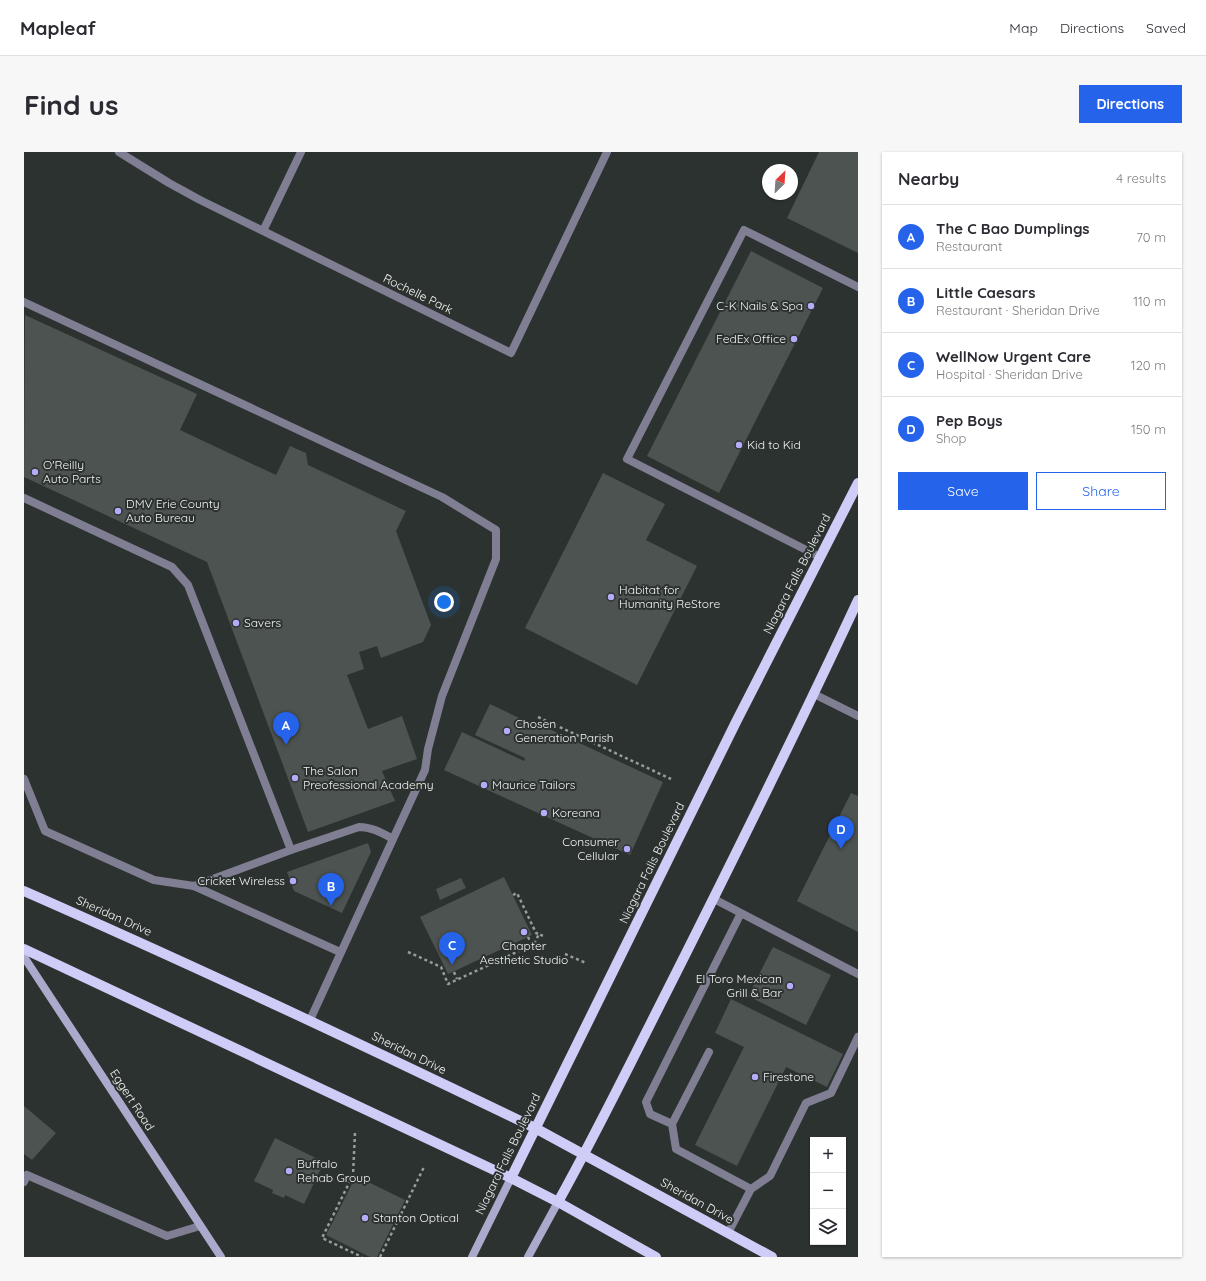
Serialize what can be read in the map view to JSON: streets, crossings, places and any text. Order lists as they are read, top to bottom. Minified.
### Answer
{"streets":{"main road":["Niagara Falls Boulevard","Sheridan Drive","Eggert Road"],"street":["Rochelle Park"]},"crossings":[["Niagara Falls Boulevard","Sheridan Drive"]],"places":["C-K Nails & Spa","FedEx Office","Kid to Kid","O'Reilly Auto Parts","DMV Erie County Auto Bureau","Habitat for Humanity ReStore","Savers","Chosen Generation Parish","The Salon Preofessional Academy","Maurice Tailors","Koreana","Consumer Cellular","Cricket Wireless","Chapter Aesthetic Studio","El Toro Mexican Grill & Bar","Firestone","Buffalo Rehab Group","Stanton Optical"],"north":"top right","page":{"header":"Mapleaf","nav":["Map","Directions","Saved"],"buttons":["Directions",["Save","Share"]],"title":"Find us","heading":["Nearby","4 results"],"list":[{"mark":"A","name":"The C Bao Dumplings","note":"Restaurant","value":"70 m"},{"mark":"B","name":"Little Caesars","note":"Restaurant · Sheridan Drive","value":"110 m"},{"mark":"C","name":"WellNow Urgent Care","note":"Hospital · Sheridan Drive","value":"120 m"},{"mark":"D","name":"Pep Boys","note":"Shop","value":"150 m"}],"pins":["A","D","B","C"],"map_buttons":["+","−"]}}
